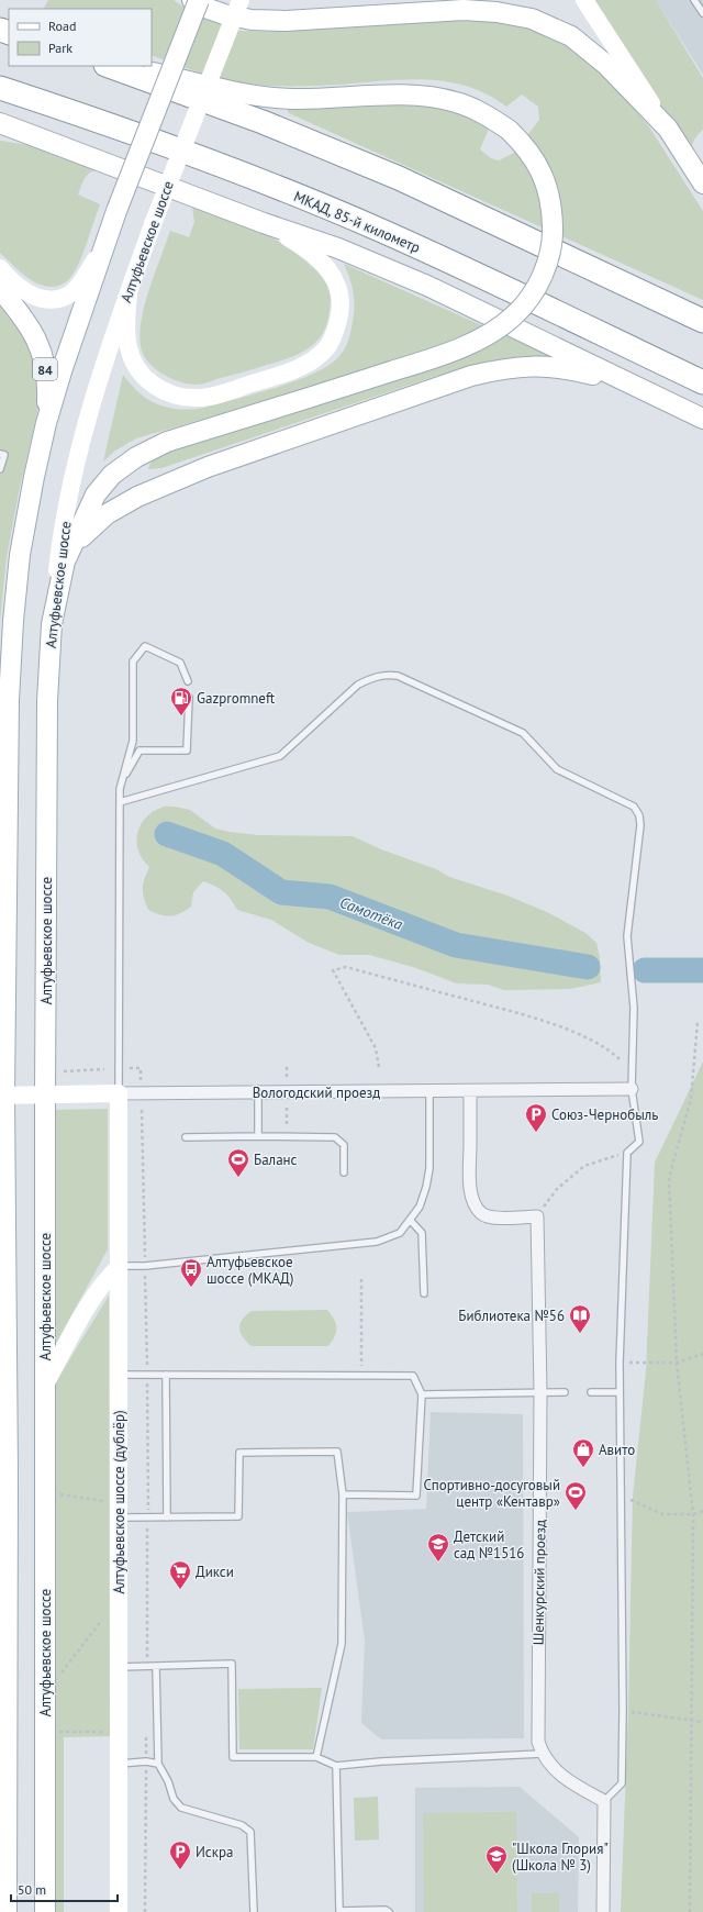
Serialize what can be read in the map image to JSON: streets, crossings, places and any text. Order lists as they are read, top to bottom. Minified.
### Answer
{"streets":{"highway":["МКАД, 85-й километр"],"main road":["Алтуфьевское шоссе","84"],"street":["Вологодский проезд","Алтуфьевское шоссе (дублёр)","Шенкурский проезд"]},"crossings":[["Алтуфьевское шоссе","Вологодский проезд"],["Вологодский проезд","Алтуфьевское шоссе (дублёр)"]],"water":["Самотёка"],"places":{"fuel station":["Gazpromneft"],"parking":["Союз-Чернобыль","Искра"],"sports":["Баланс","Спортивно-досуговый центр «Кентавр»"],"bus stop":["Алтуфьевское шоссе (МКАД)"],"library":["Библиотека №56"],"shop":["Авито"],"school or university":["Детский сад №1516","\"Школа Глория\" (Школа № 3)"],"supermarket":["Дикси"]},"legend":["Road","Park"],"scale_bar":"50 m"}
